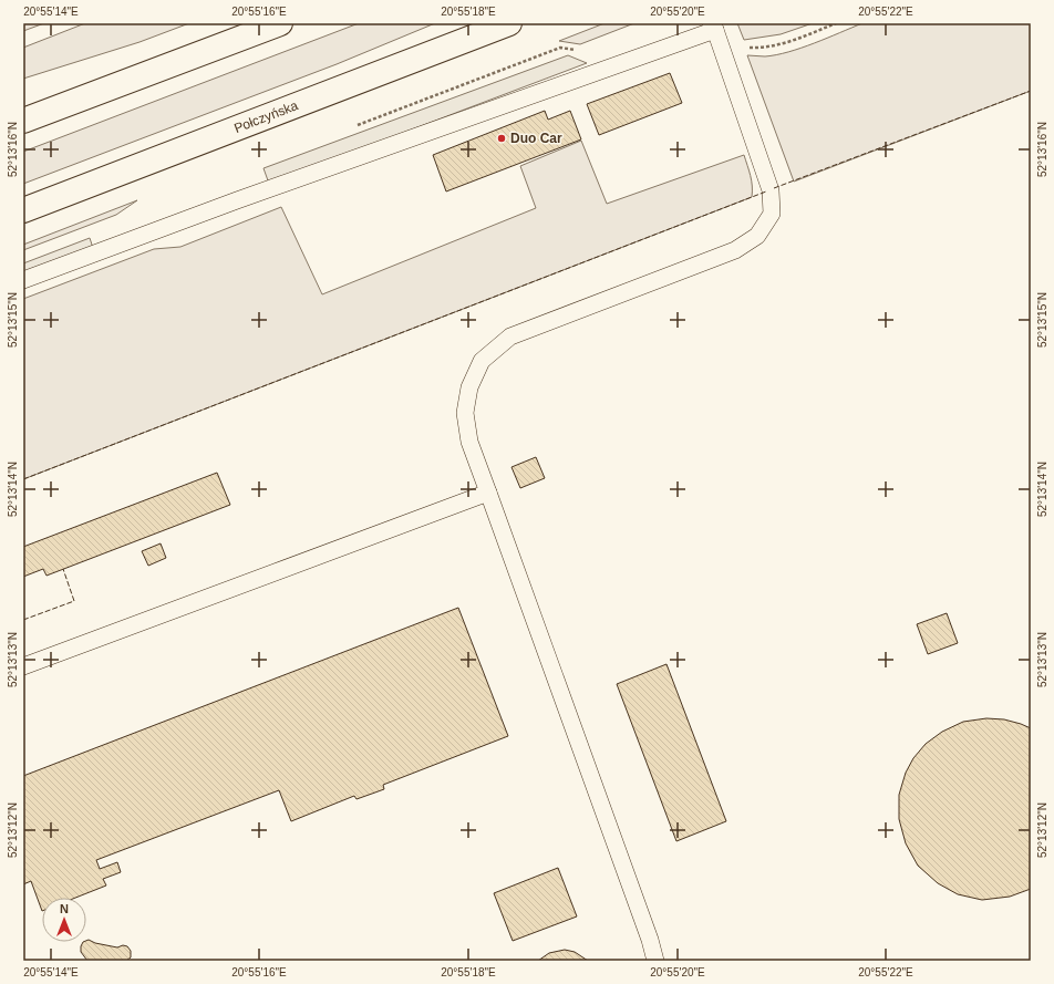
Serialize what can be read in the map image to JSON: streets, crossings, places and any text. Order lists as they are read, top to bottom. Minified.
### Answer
{"streets":{"main road":["Połczyńska"]},"places":["Duo Car"],"north":"top","coordinates":["20°55'14\"E","20°55'16\"E","20°55'18\"E","20°55'20\"E","20°55'22\"E","52°13'16\"N","52°13'15\"N","52°13'14\"N","52°13'13\"N","52°13'12\"N"]}
